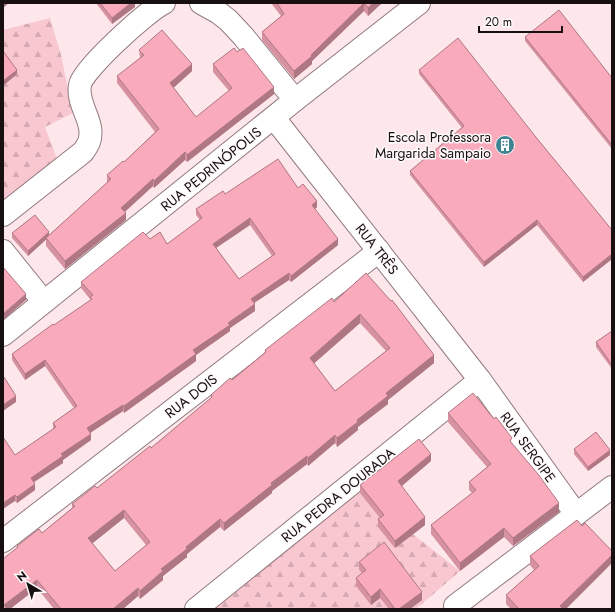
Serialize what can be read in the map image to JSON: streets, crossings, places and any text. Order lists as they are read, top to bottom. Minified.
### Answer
{"streets":{"street":["RUA PEDRINÓPOLIS","RUA TRÊS","RUA DOIS","RUA SERGIPE","RUA PEDRA DOURADA"]},"crossings":[["RUA PEDRINÓPOLIS","RUA TRÊS"],["RUA TRÊS","RUA DOIS"],["RUA TRÊS","RUA SERGIPE"],["RUA TRÊS","RUA PEDRA DOURADA"],["RUA SERGIPE","RUA PEDRA DOURADA"]],"places":{"building":["Escola Professora Margarida Sampaio"]},"scale_bar":"20 m","north":"top left"}
